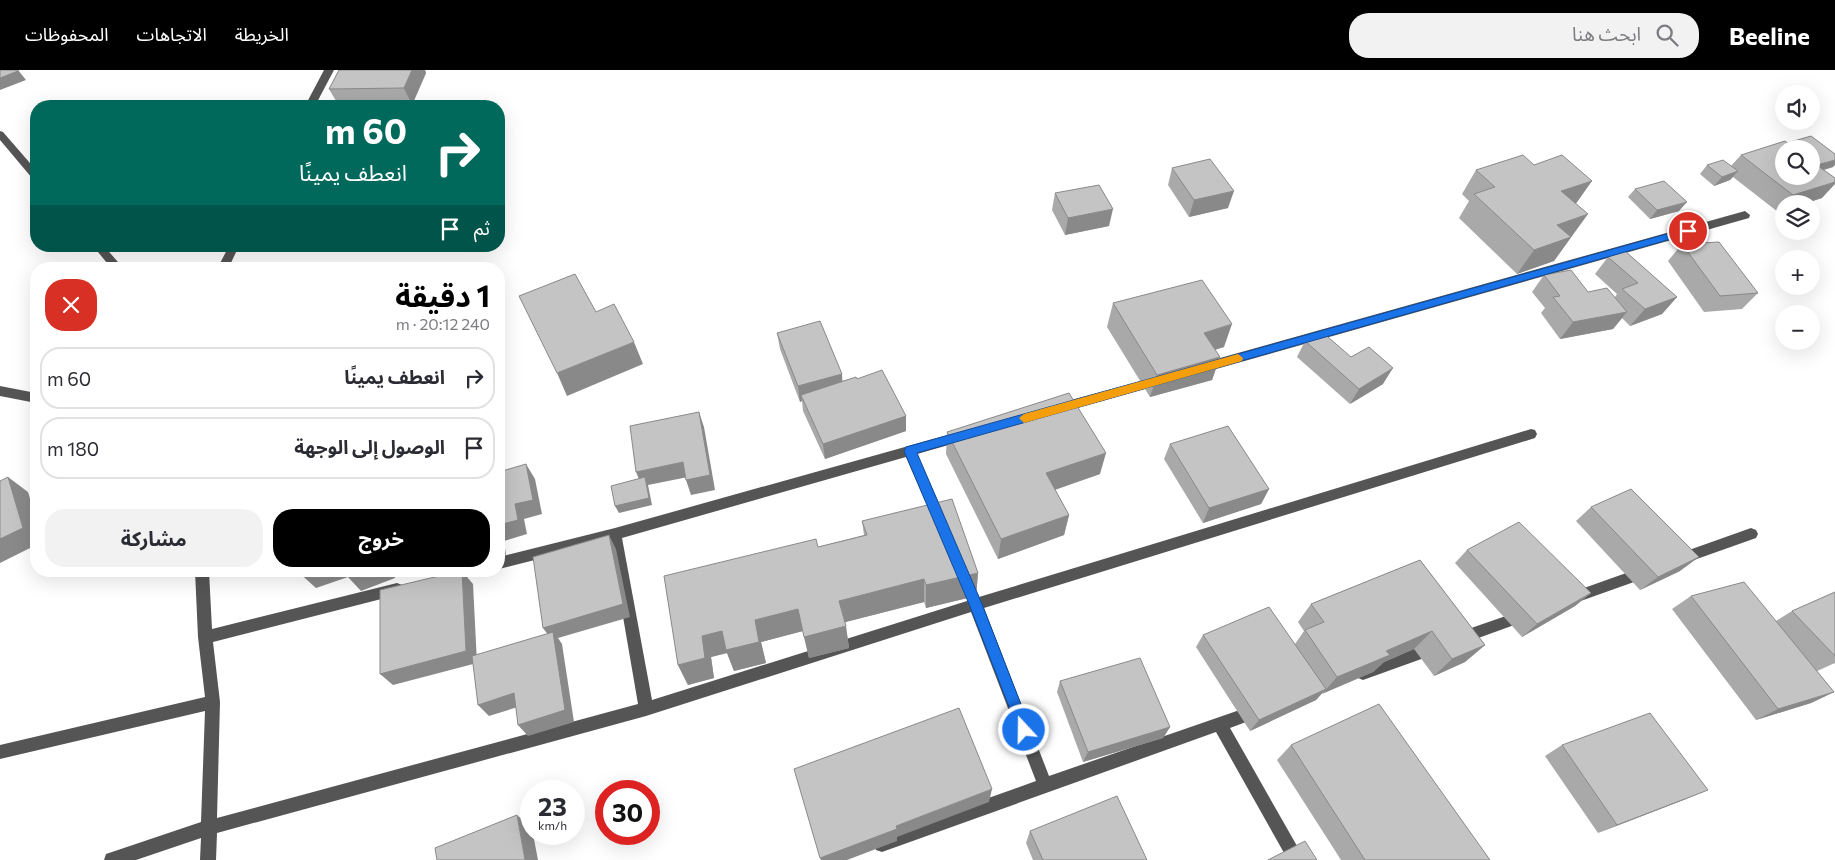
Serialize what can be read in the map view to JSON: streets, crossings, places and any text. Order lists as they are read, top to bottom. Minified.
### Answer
{"page":{"header":"Beeline","search":"ابحث هنا","nav":["الخريطة","الاتجاهات","المحفوظات"],"map_buttons":["+","−"],"turn":["60 m","انعطف يمينًا"],"then":"ثم","heading":["1 دقيقة","240 m · 20:12"],"list":[{"name":"انعطف يمينًا","value":"60 m"},{"name":"الوصول إلى الوجهة","value":"180 m"}],"buttons":["خروج","مشاركة"],"speed":"23 km/h","limit":"30"}}
